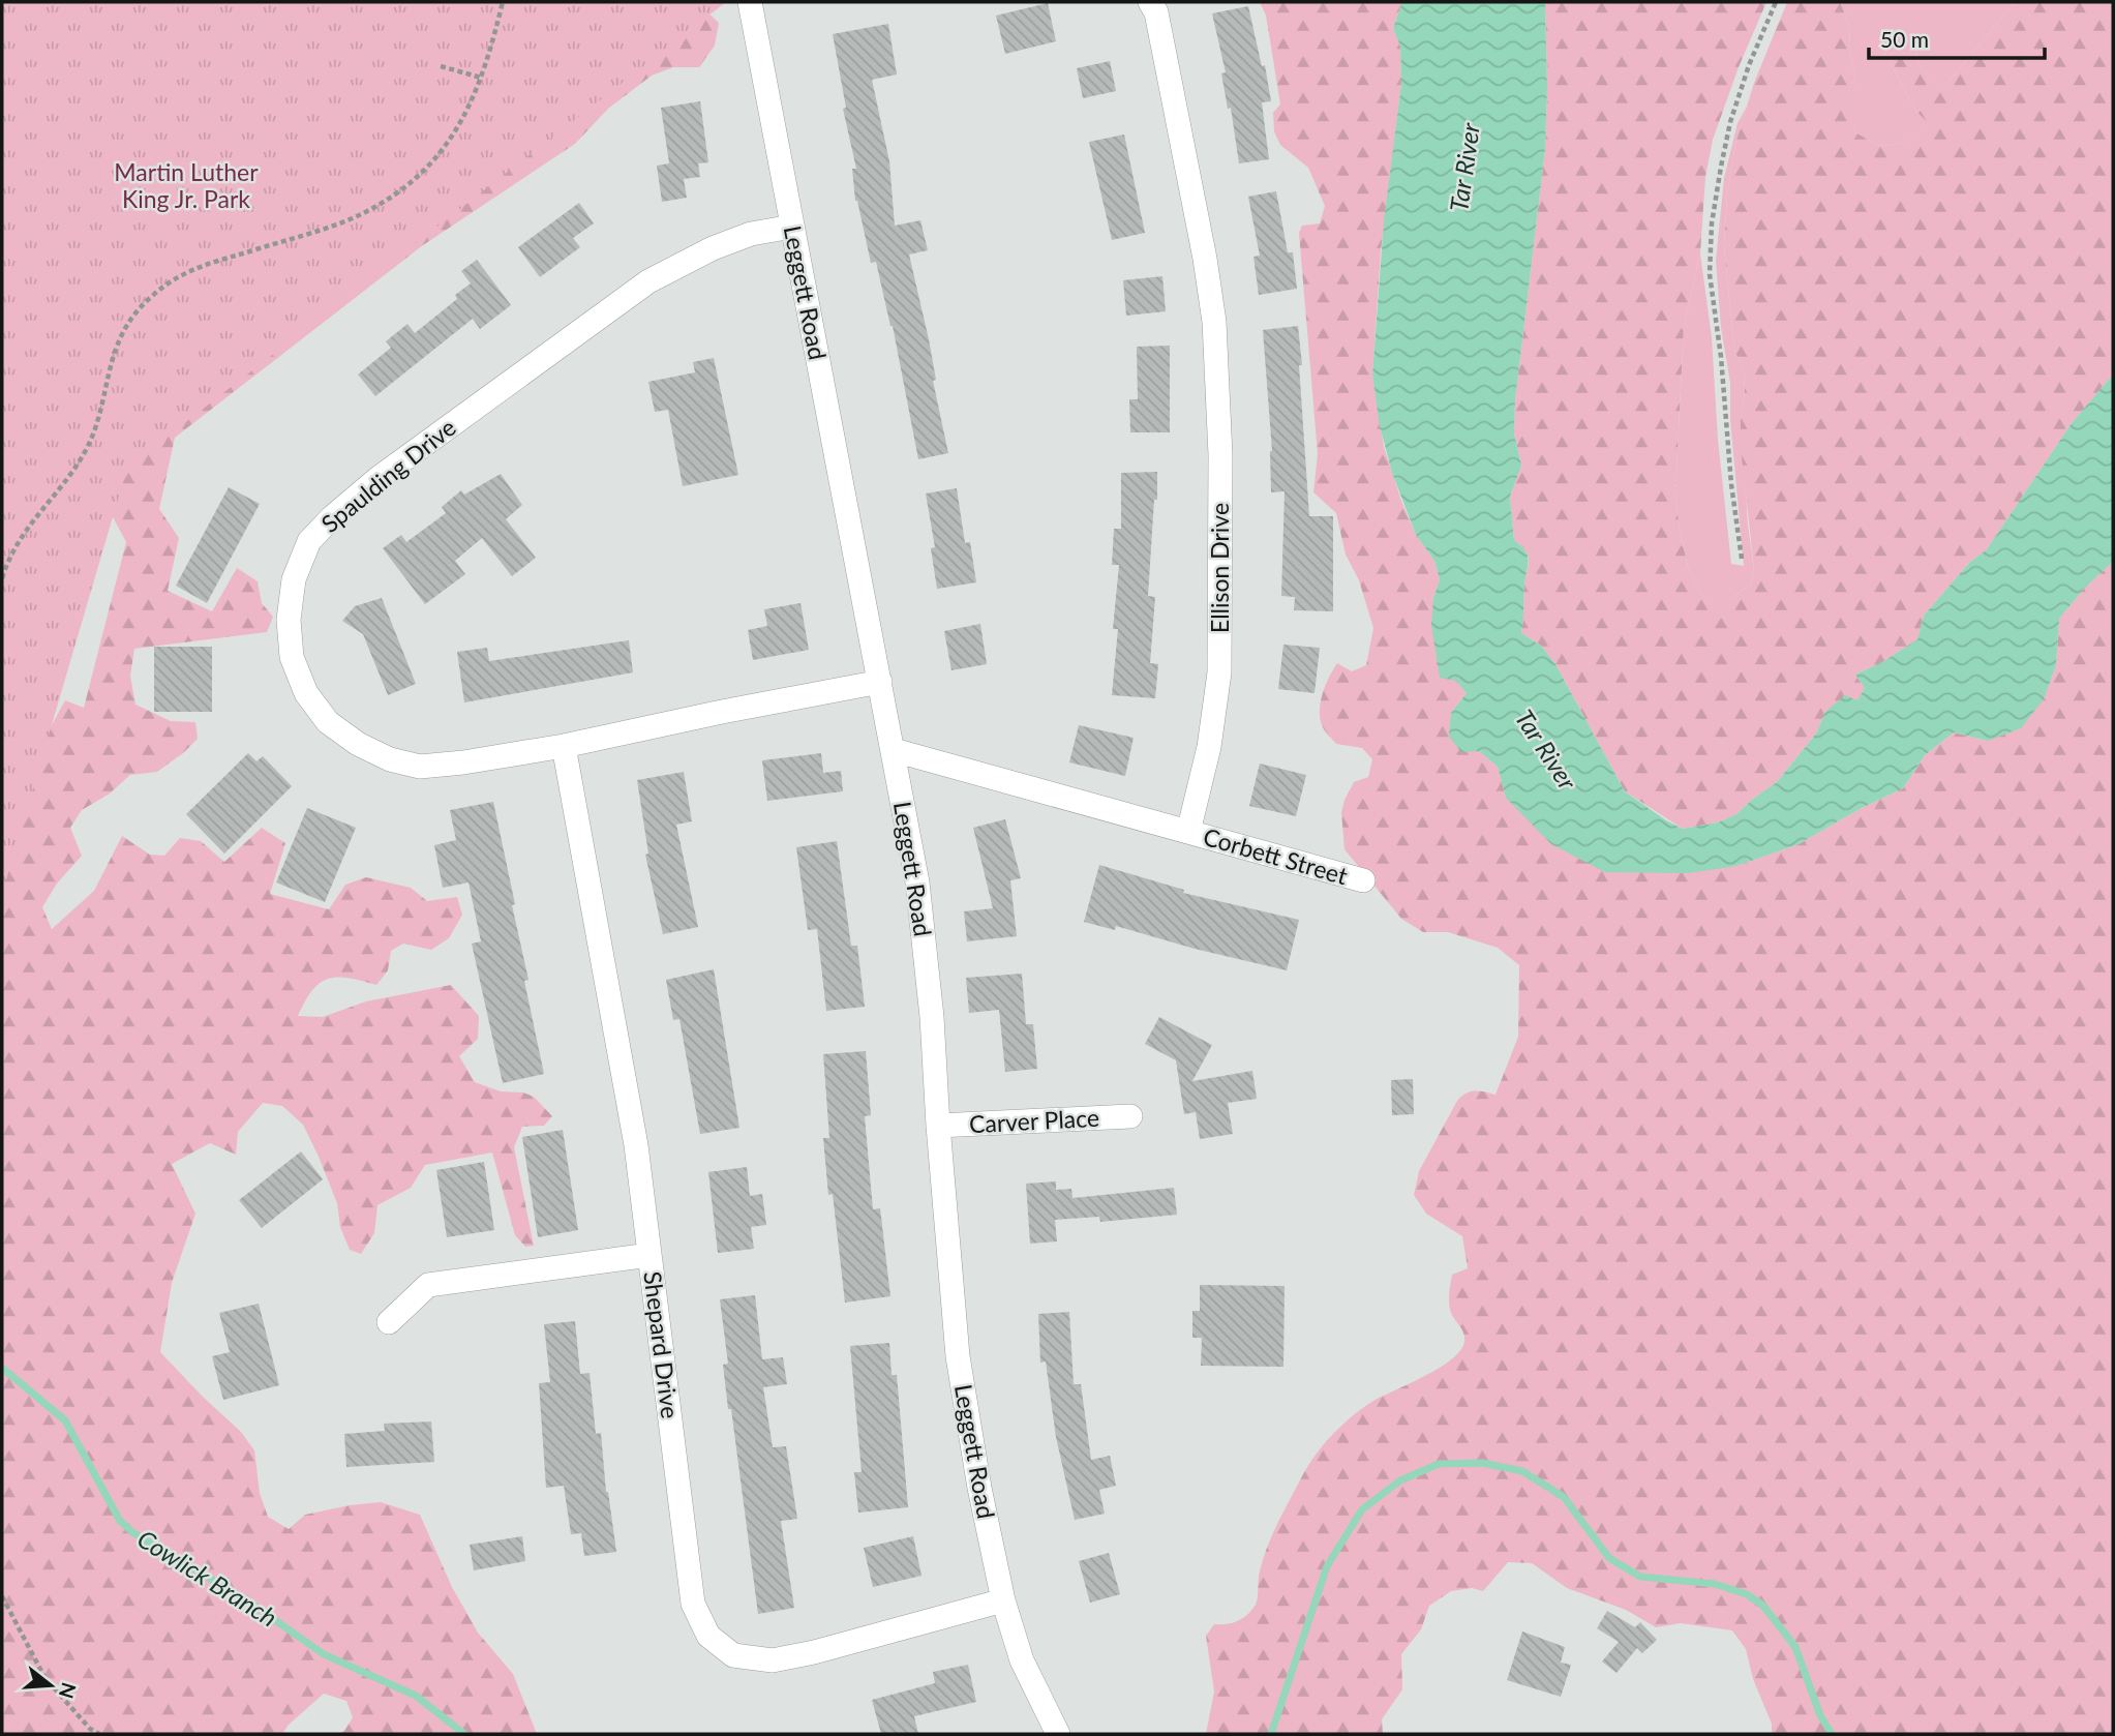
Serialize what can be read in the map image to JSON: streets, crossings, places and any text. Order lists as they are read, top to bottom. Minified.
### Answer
{"streets":{"street":["Leggett Road","Spaulding Drive","Ellison Drive","Corbett Street","Carver Place","Shepard Drive"]},"crossings":[["Leggett Road","Spaulding Drive"],["Leggett Road","Carver Place"],["Leggett Road","Shepard Drive"],["Spaulding Drive","Shepard Drive"],["Ellison Drive","Corbett Street"]],"water":["Tar River","Cowlick Branch"],"parks":["Martin Luther King Jr. Park"],"scale_bar":"50 m","north":"right"}
